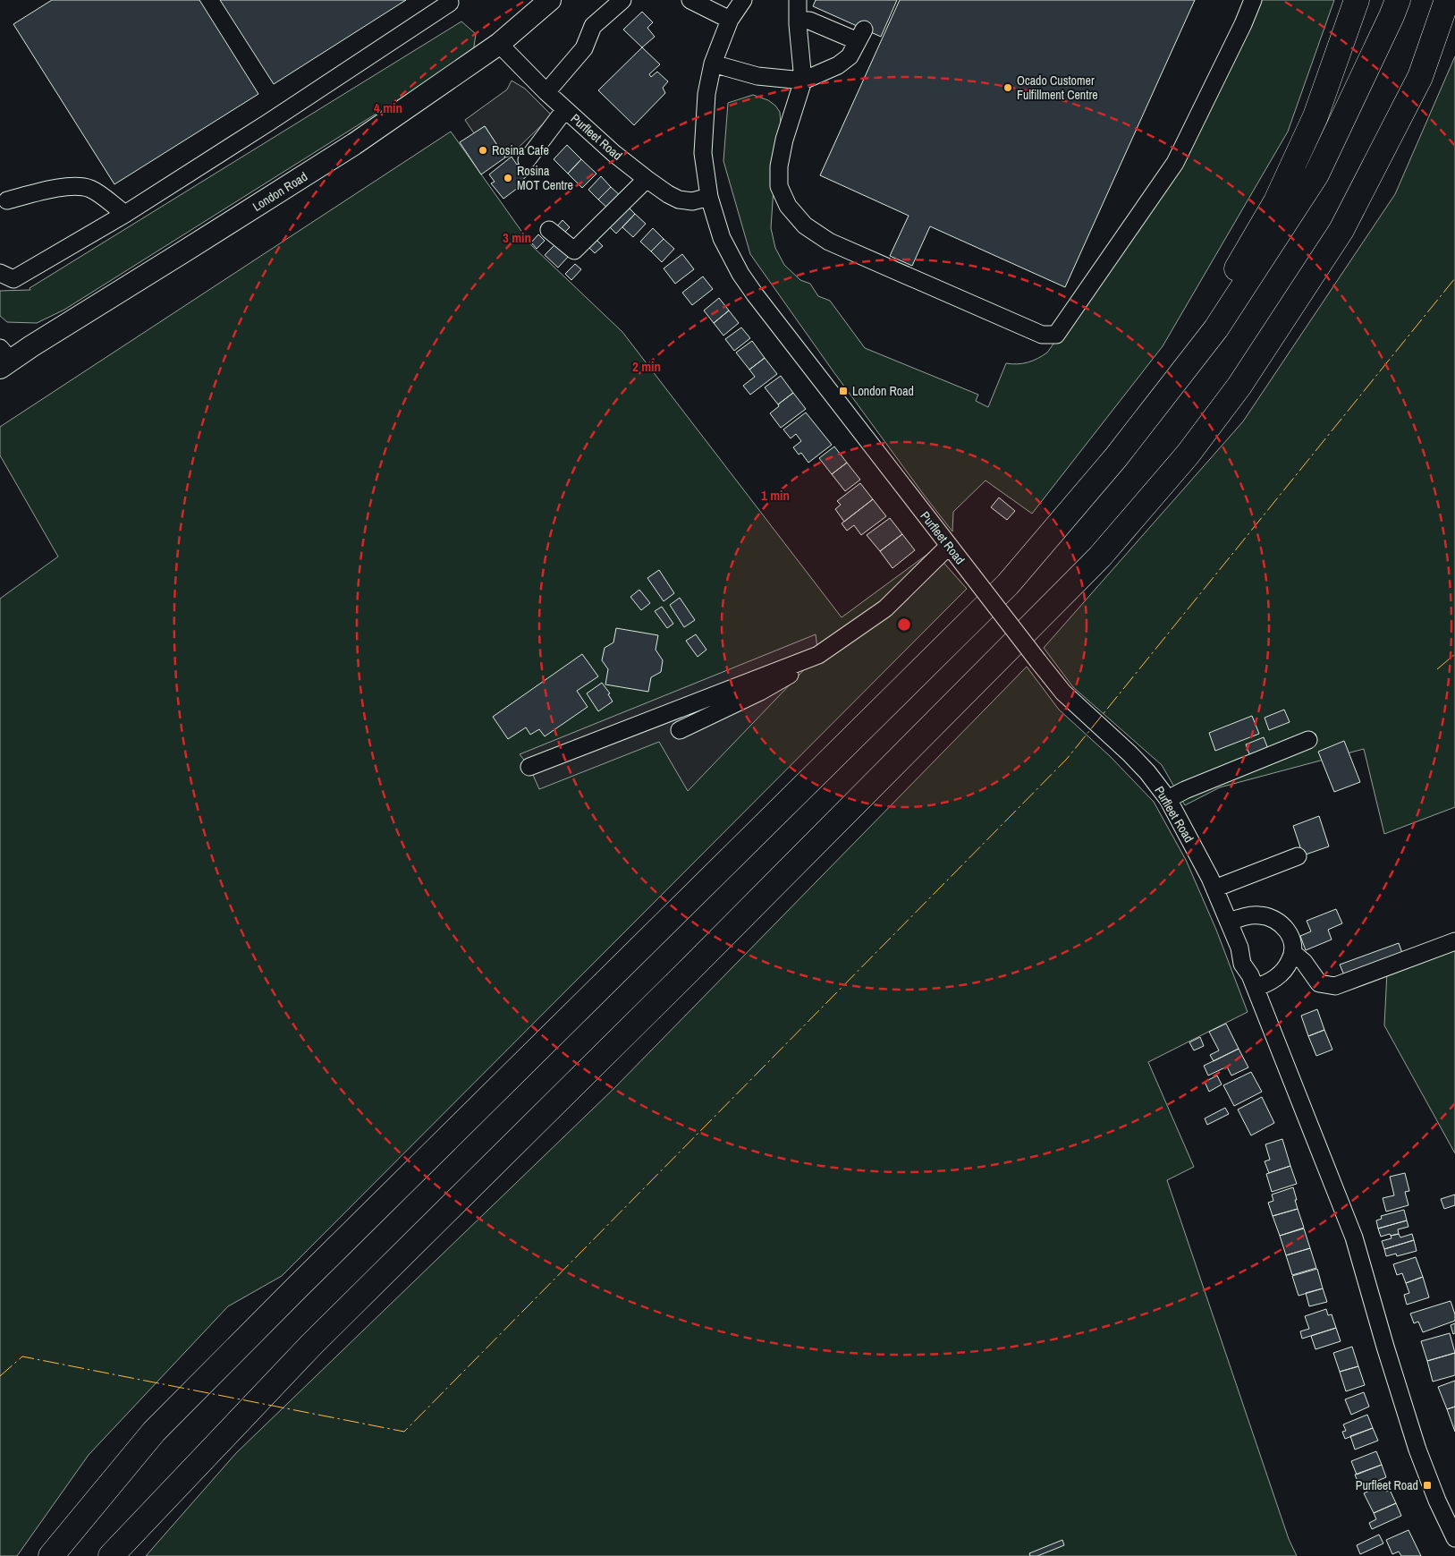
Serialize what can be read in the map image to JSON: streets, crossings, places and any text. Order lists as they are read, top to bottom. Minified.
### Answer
{"streets":{"main road":["London Road"],"street":["Purfleet Road"]},"crossings":[["Purfleet Road","London Road"]],"places":{"other":["Ocado Customer Fulfillment Centre","Rosina Cafe","Rosina MOT Centre"],"transit":["London Road","Purfleet Road"]},"rings":["4 min","3 min","2 min","1 min"]}
